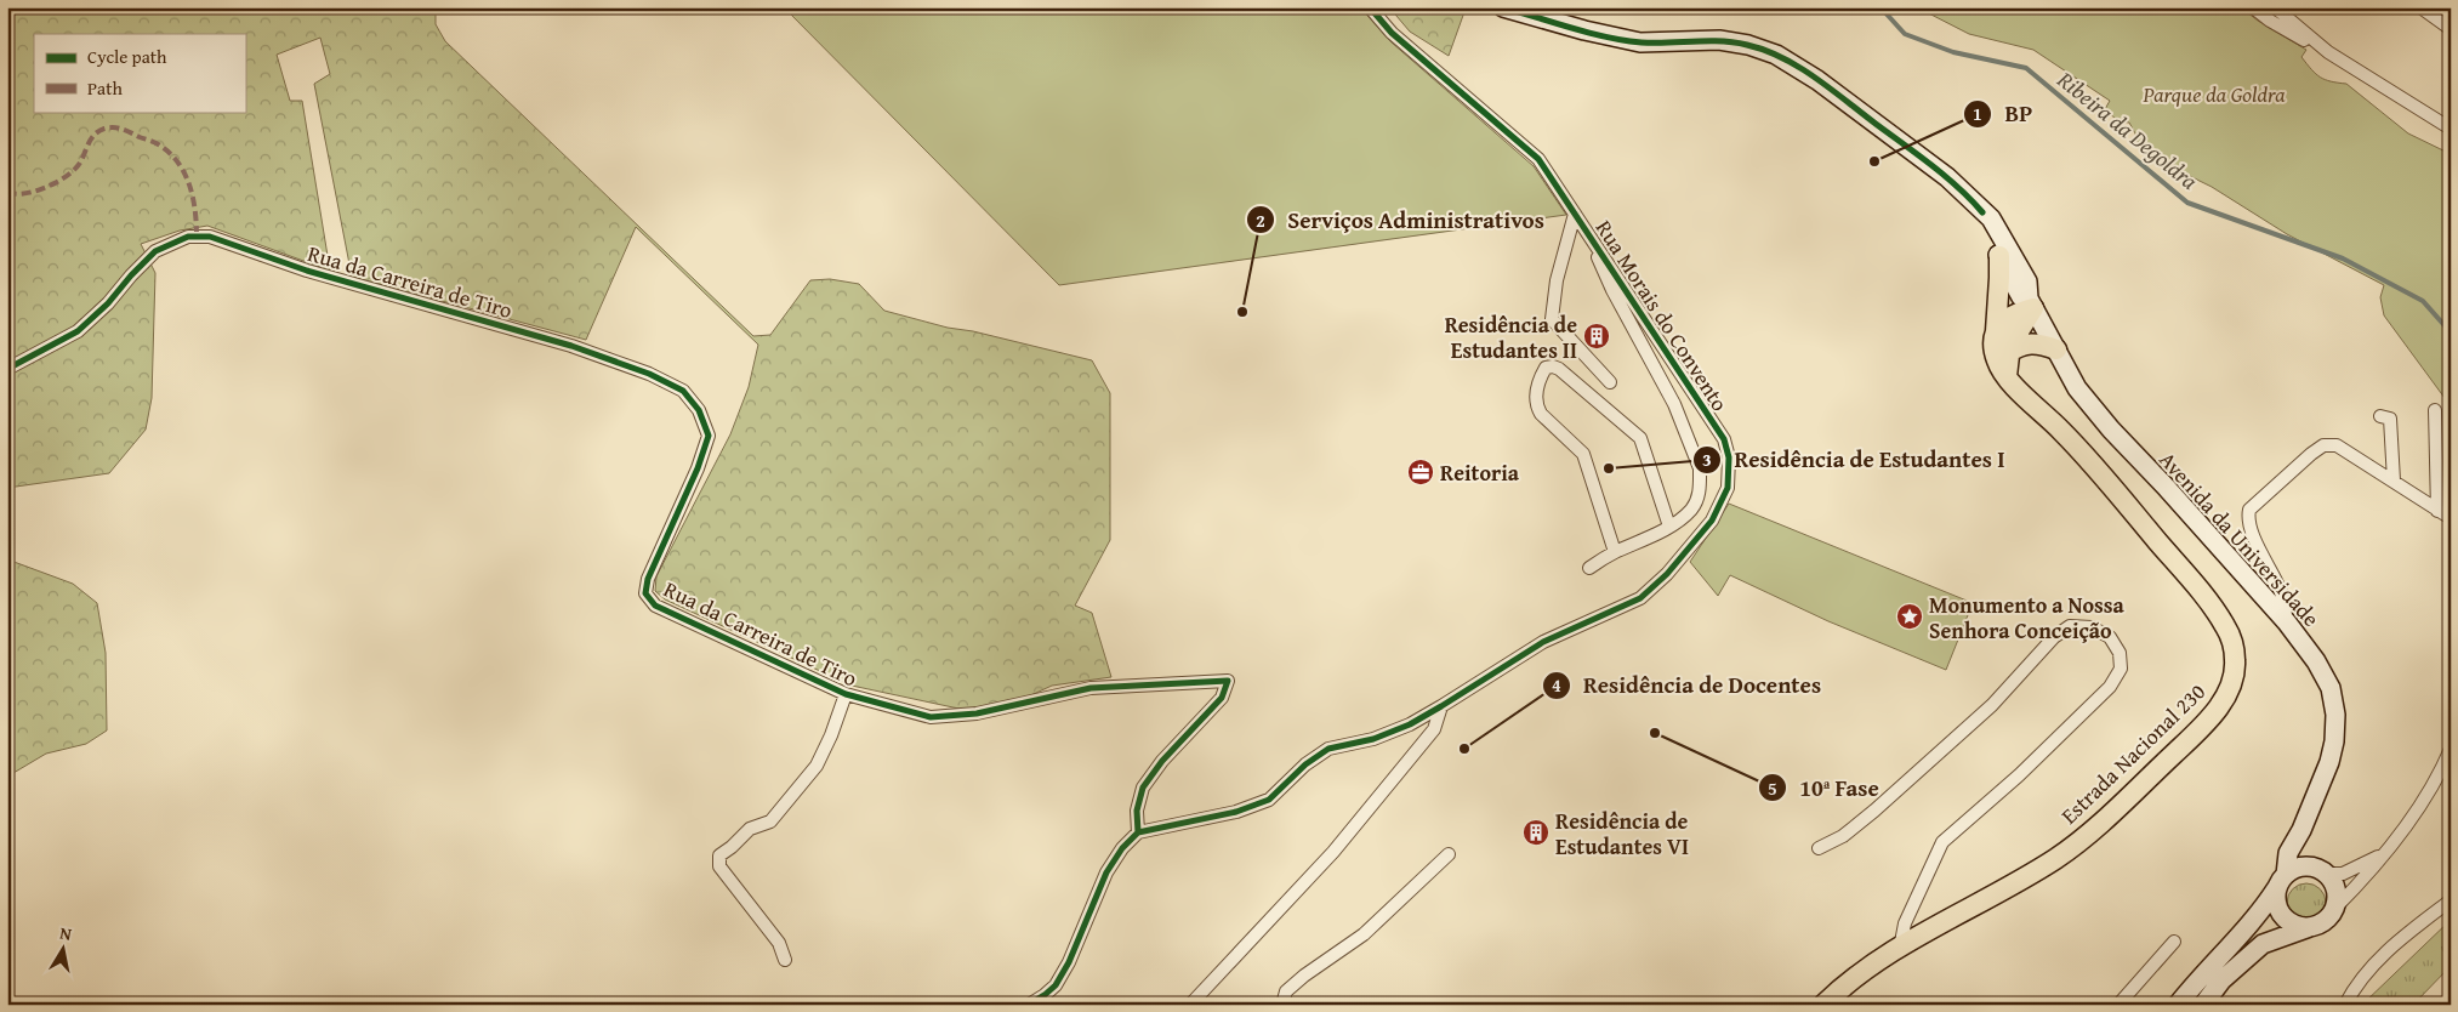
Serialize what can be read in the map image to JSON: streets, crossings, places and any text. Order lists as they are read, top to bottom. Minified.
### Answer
{"streets":{"main road":["Avenida da Universidade","Estrada Nacional 230"],"street":["Rua da Carreira de Tiro","Rua Morais do Convento"]},"crossings":[["Rua da Carreira de Tiro","Rua Morais do Convento"],["Avenida da Universidade","Estrada Nacional 230"]],"water":["Ribeira da Degoldra"],"parks":["Parque da Goldra"],"places":{"other":["BP","Serviços Administrativos","Residência de Estudantes I","10ª Fase","Residência de Docentes"],"building":["Residência de Estudantes II","Residência de Estudantes VI"],"office":["Reitoria"],"place":["Monumento a Nossa Senhora Conceição"]},"legend":["Cycle path","Path"],"north":"top"}
